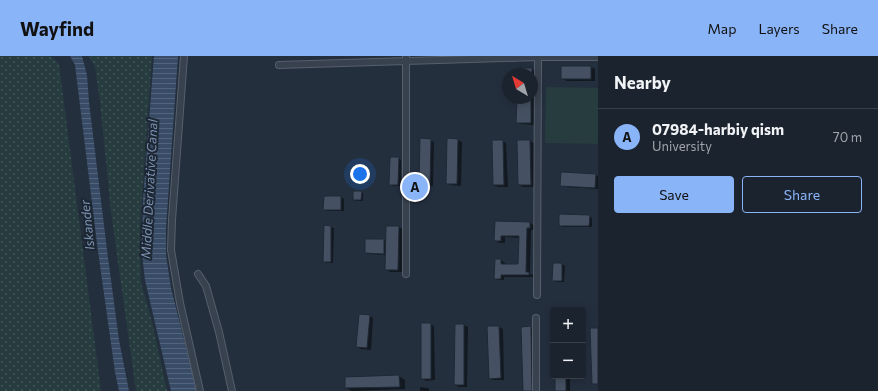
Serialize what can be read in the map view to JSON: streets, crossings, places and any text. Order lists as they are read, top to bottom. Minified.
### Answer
{"water":["Middle Derivative Canal","Iskander"],"north":"top left","page":{"header":"Wayfind","nav":["Map","Layers","Share"],"heading":"Nearby","list":[{"mark":"A","name":"07984-harbiy qism","note":"University","value":"70 m"}],"buttons":["Save","Share"],"pins":"A","map_buttons":["+","−"]}}
